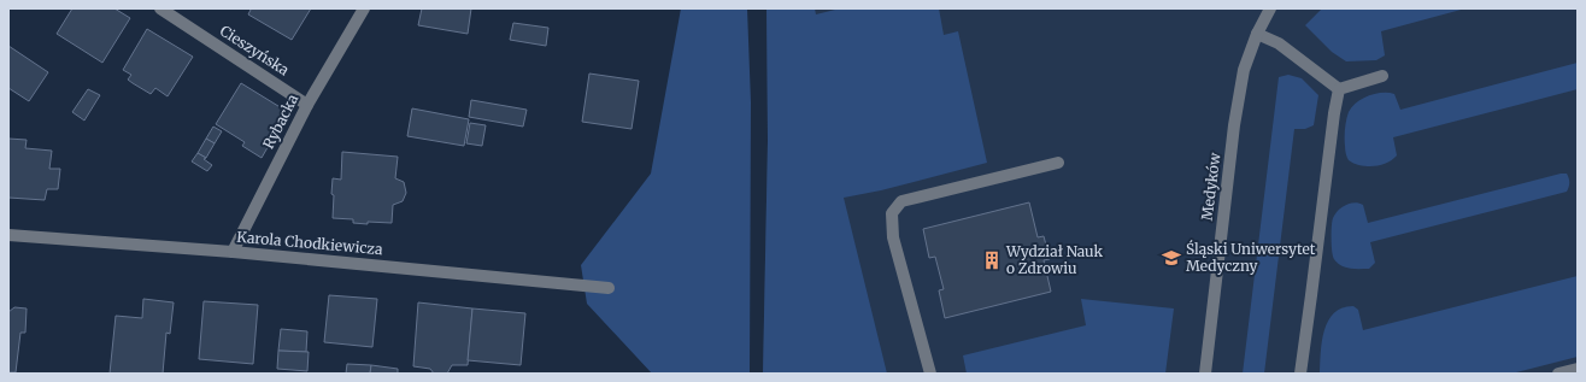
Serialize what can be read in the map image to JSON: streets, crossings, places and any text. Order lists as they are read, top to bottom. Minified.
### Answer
{"streets":{"street":["Cieszyńska","Rybacka","Medyków","Karola Chodkiewicza"]},"crossings":[["Cieszyńska","Rybacka"],["Rybacka","Karola Chodkiewicza"]],"places":{"school or university":["Śląski Uniwersytet Medyczny"],"building":["Wydział Nauk o Zdrowiu"]}}
